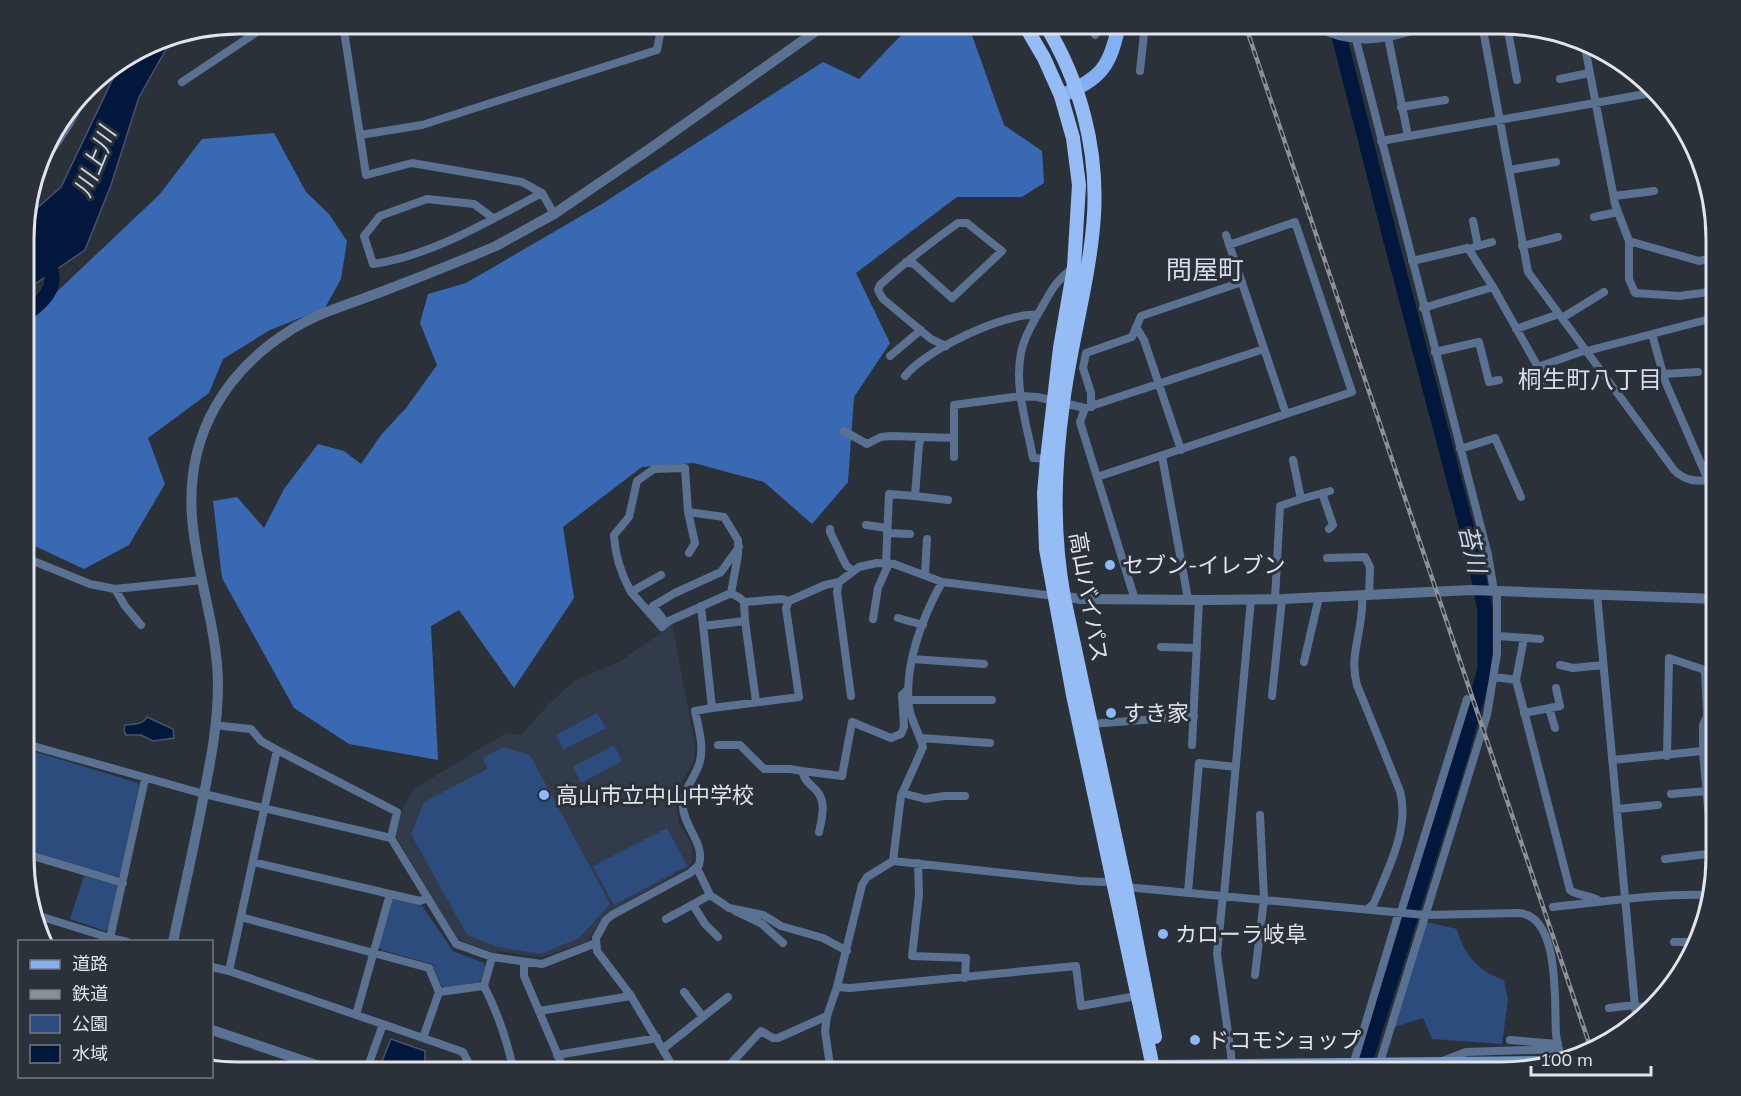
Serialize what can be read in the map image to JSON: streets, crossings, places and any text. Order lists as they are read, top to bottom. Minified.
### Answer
{"streets":{"highway":["高山バイパス"]},"districts":["問屋町","桐生町八丁目"],"water":["川上川","苔川"],"places":["セブン-イレブン","すき家","高山市立中山中学校","カローラ岐阜","ドコモショップ"],"legend":["道路","鉄道","公園","水域"],"scale_bar":"100 m"}
